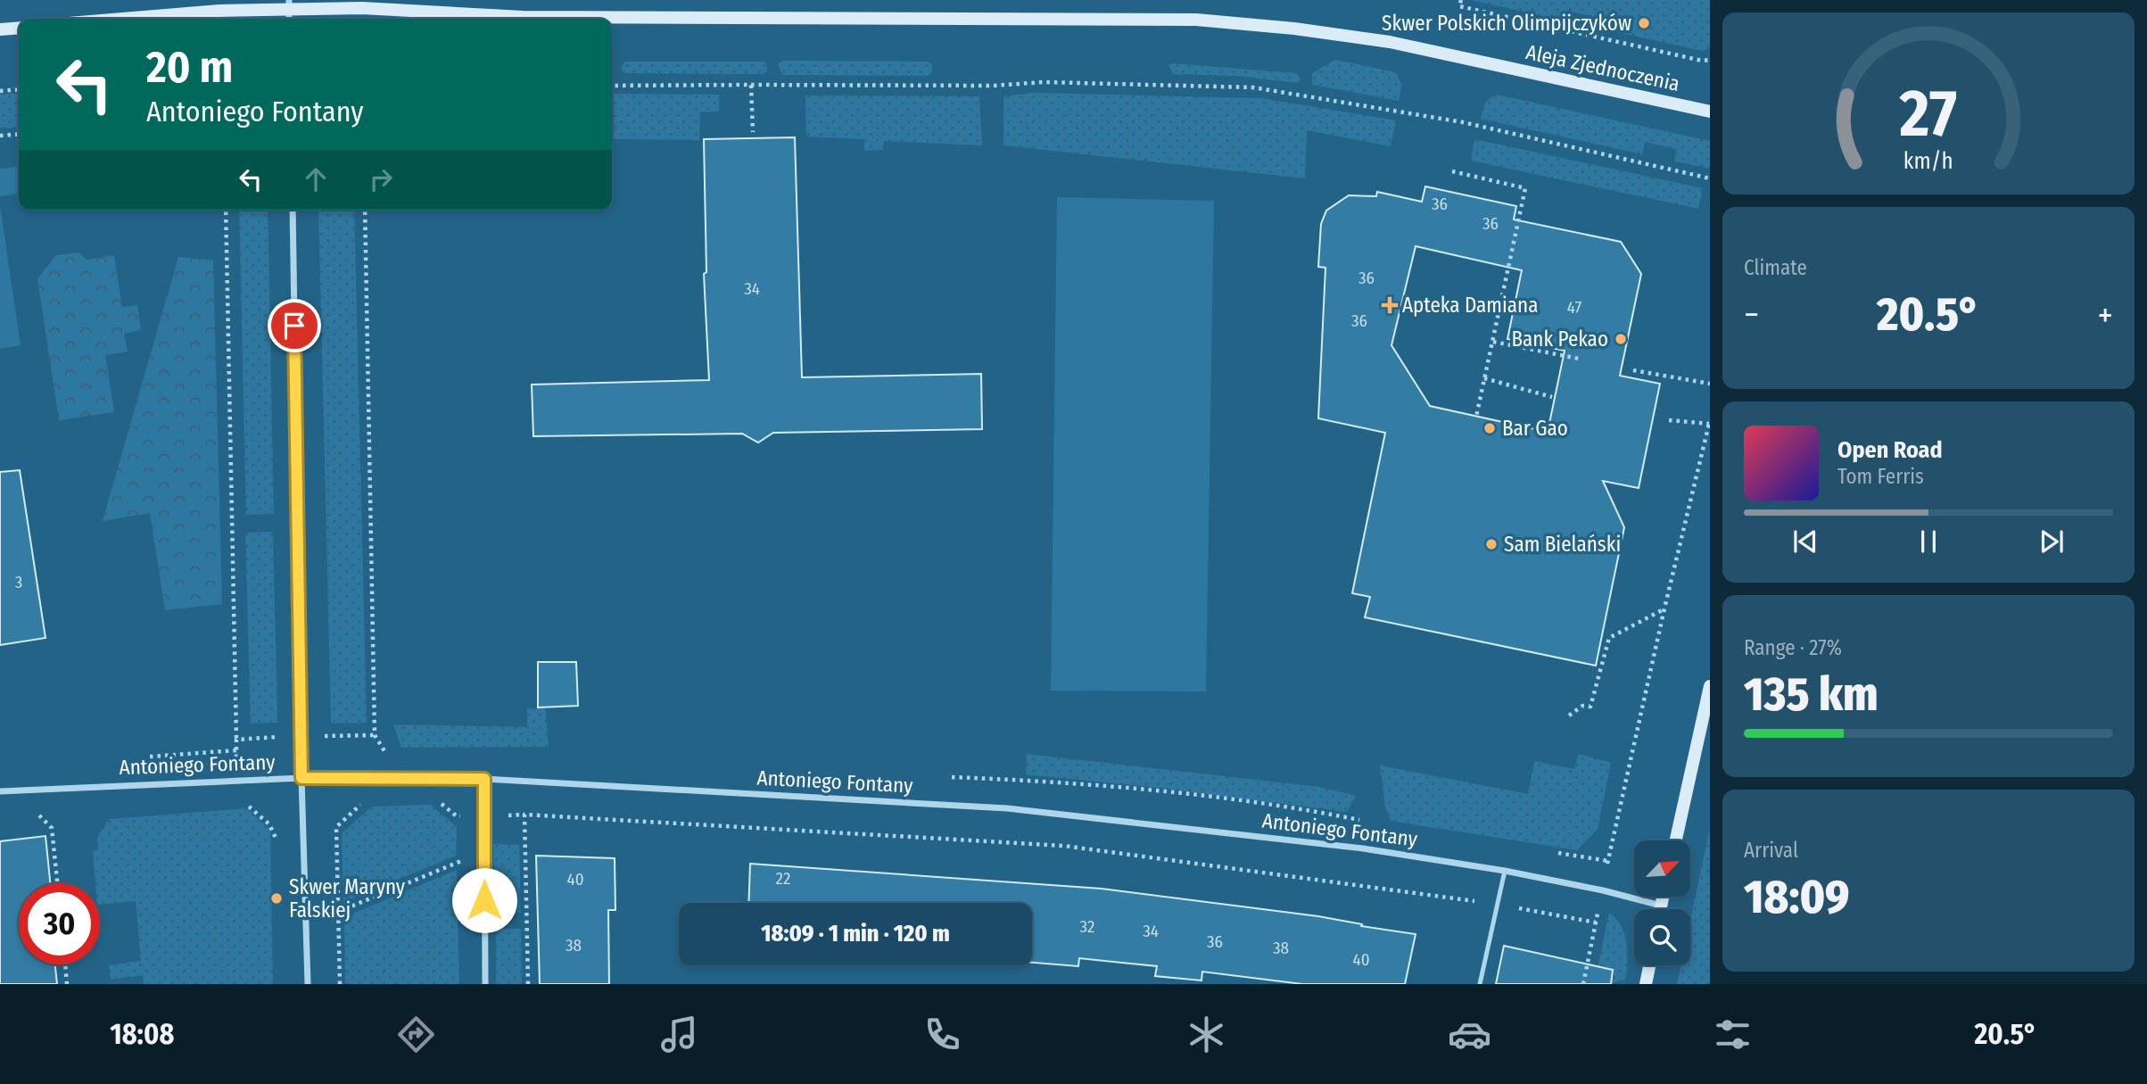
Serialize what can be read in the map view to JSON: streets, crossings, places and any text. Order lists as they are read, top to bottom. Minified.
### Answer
{"streets":{"street":["Aleja Zjednoczenia","Antoniego Fontany"]},"places":{"other":["Skwer Polskich Olimpijczyków","Bank Pekao","Bar Gao","Sam Bielański","Skwer Maryny Falskiej"],"health":["Apteka Damiana"]},"house_numbers":["36","36","36","34","47","36","3","22","40","32","34","36","38","38","40"],"north":"top right","page":{"turn":["20 m","Antoniego Fontany"],"tile":["Climate",["Range · 27%","135 km"],["Arrival","18:09"]],"heat":["−","20.5°","+"],"song":["Open Road","Tom Ferris"],"limit":"30","trip":"18:09 · 1 min · 120 m","tabs":["18:08","20.5°"],"gauge":["27","km/h"]}}
